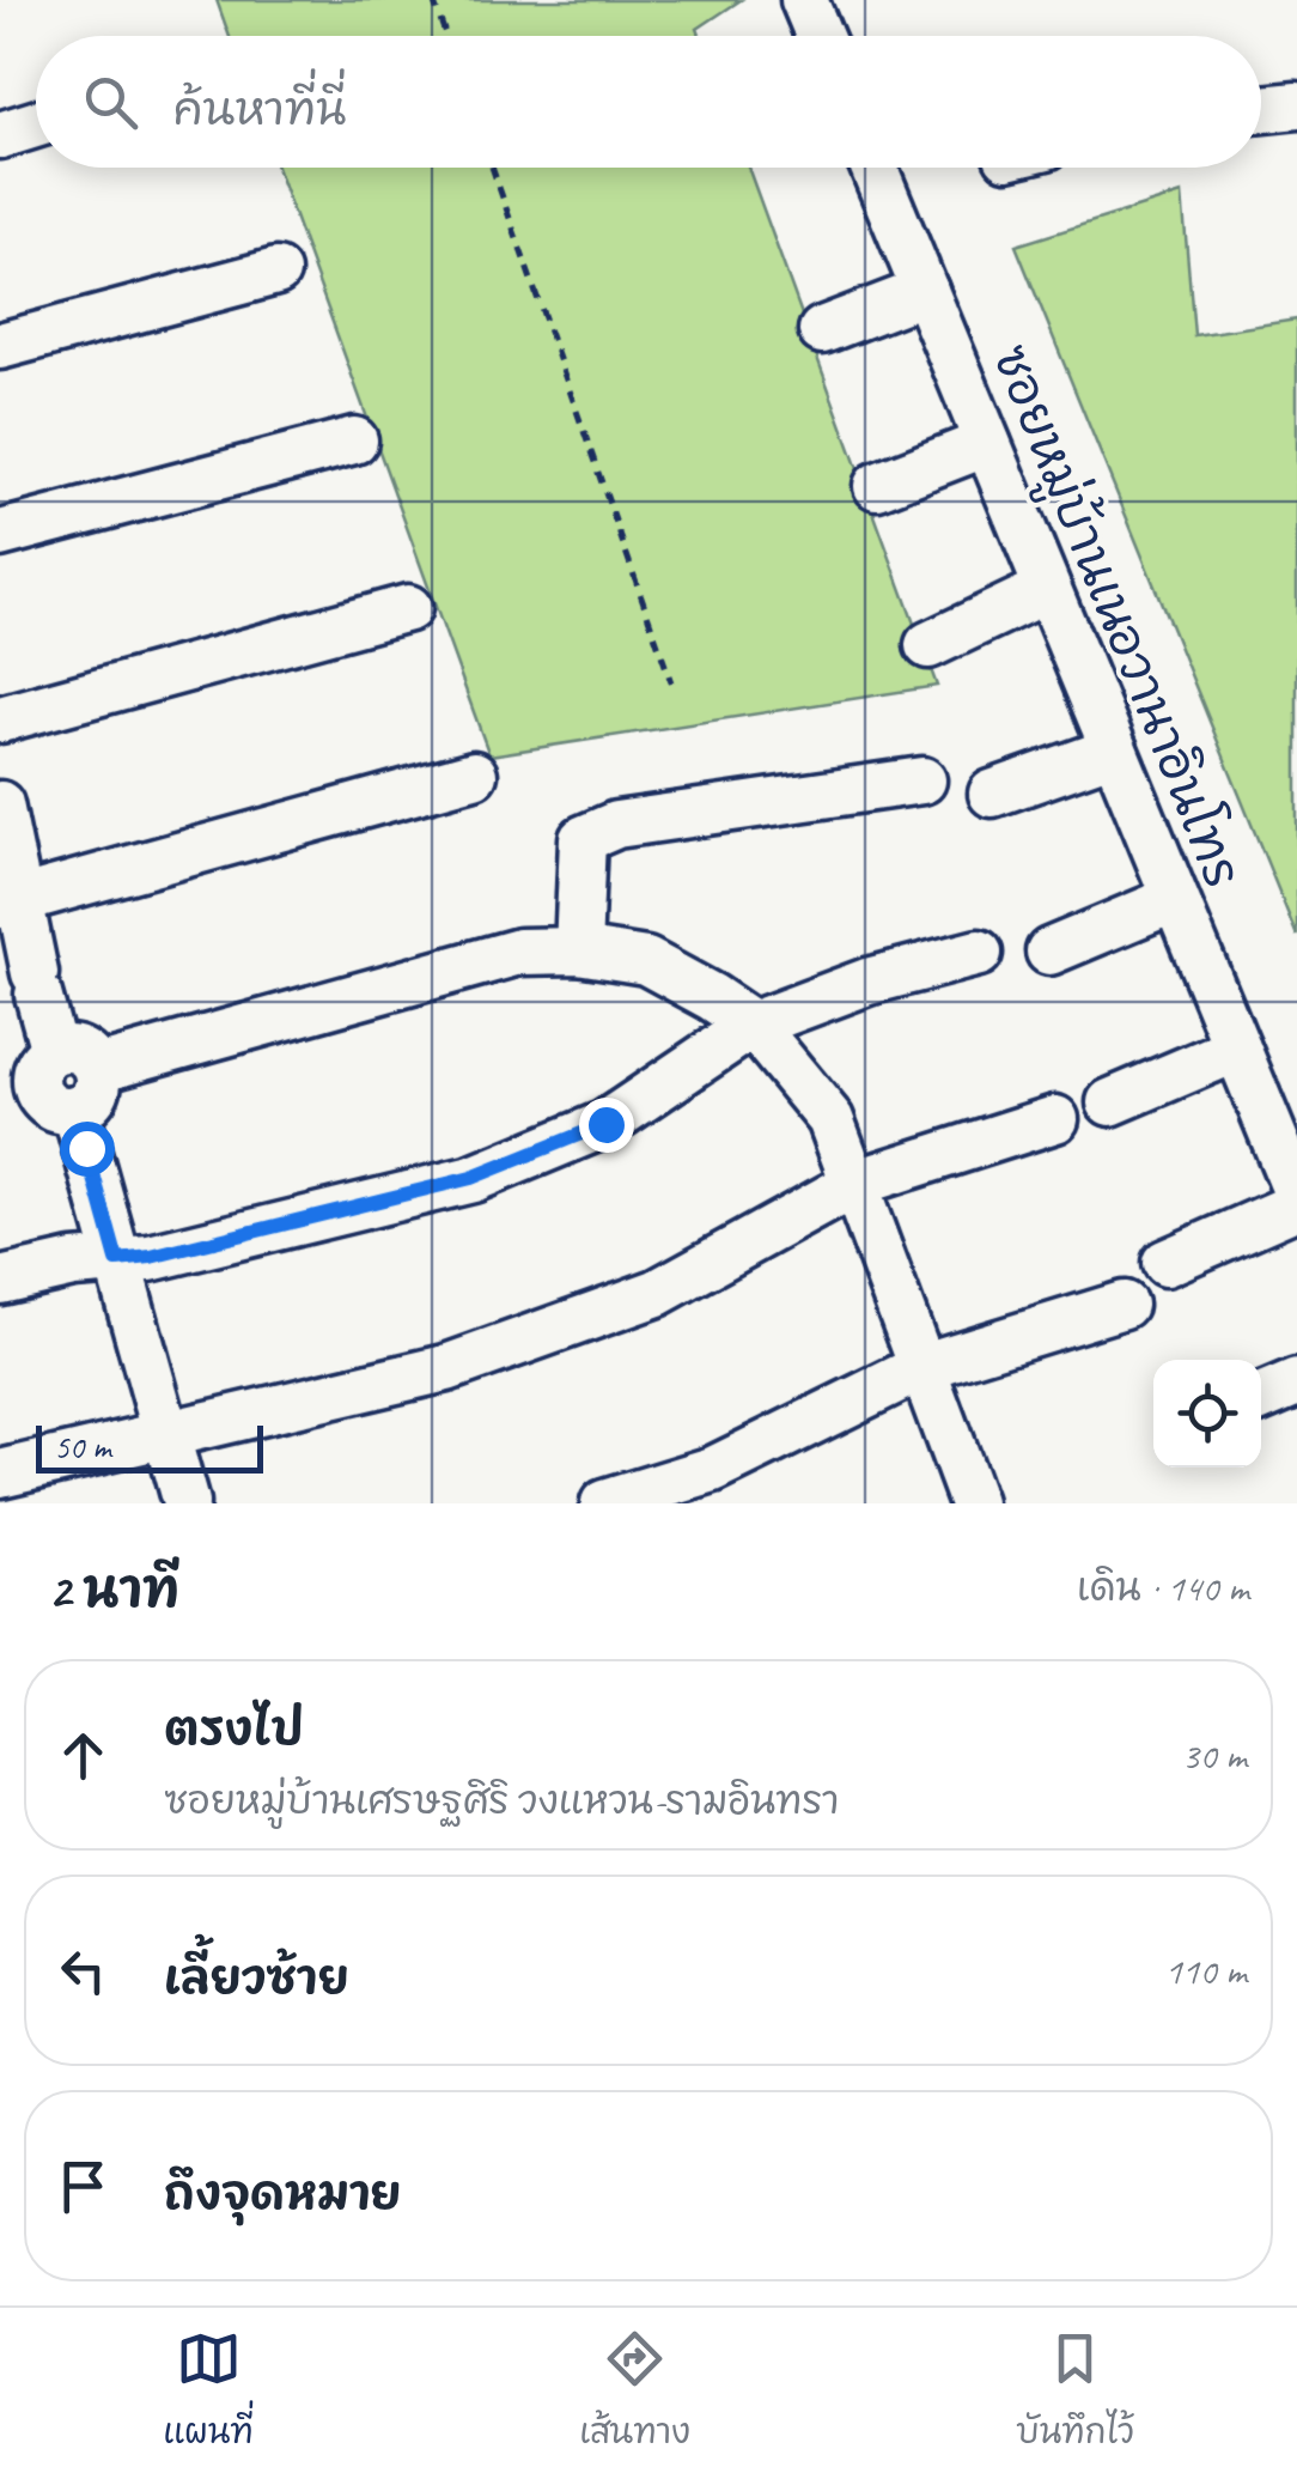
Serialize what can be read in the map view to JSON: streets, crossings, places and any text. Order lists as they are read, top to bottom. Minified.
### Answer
{"streets":{"street":["ซอยหมู่บ้านเนอวานาอินโทร"]},"scale_bar":"50 m","page":{"search":"ค้นหาที่นี่","scale":"50 m","heading":["2 นาที","เดิน · 140 m"],"list":[["ตรงไป","ซอยหมู่บ้านเศรษฐศิริ วงแหวน-รามอินทรา","30 m"],["เลี้ยวซ้าย","110 m"],"ถึงจุดหมาย"],"nav":["แผนที่","เส้นทาง","บันทึกไว้"]}}
